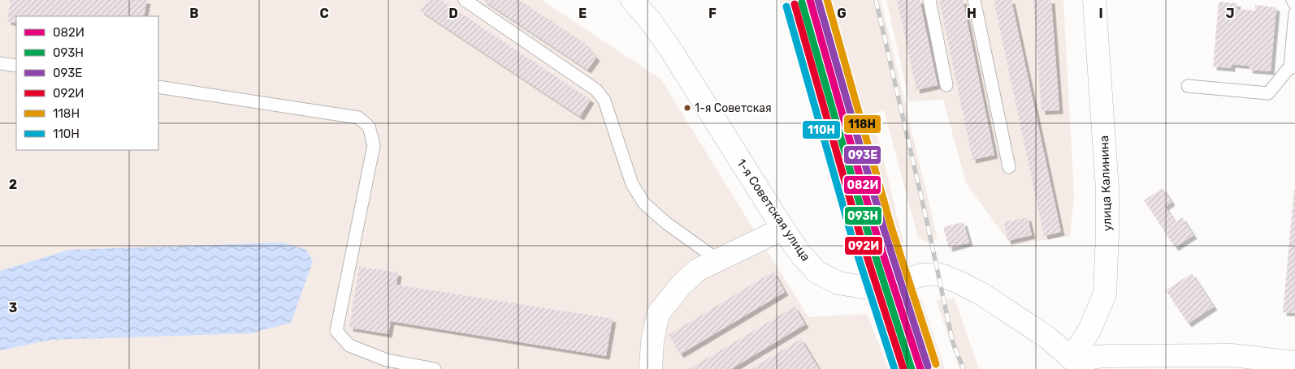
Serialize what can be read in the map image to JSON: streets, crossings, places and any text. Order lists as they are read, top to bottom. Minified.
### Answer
{"streets":{"street":["улица Калинина","1-я Советская улица"]},"crossings":[["улица Калинина","1-я Советская улица"]],"places":["1-я Советская"],"lines":["transit line 082И","transit line 093Е","transit line 118Н","transit line 093Н","transit line 092И","transit line 110Н"],"legend":["082И","093Н","093Е","092И","118Н","110Н"],"grid":{"columns":["B","C","D","E","F","G","H","I","J"],"rows":["2","3"]}}
